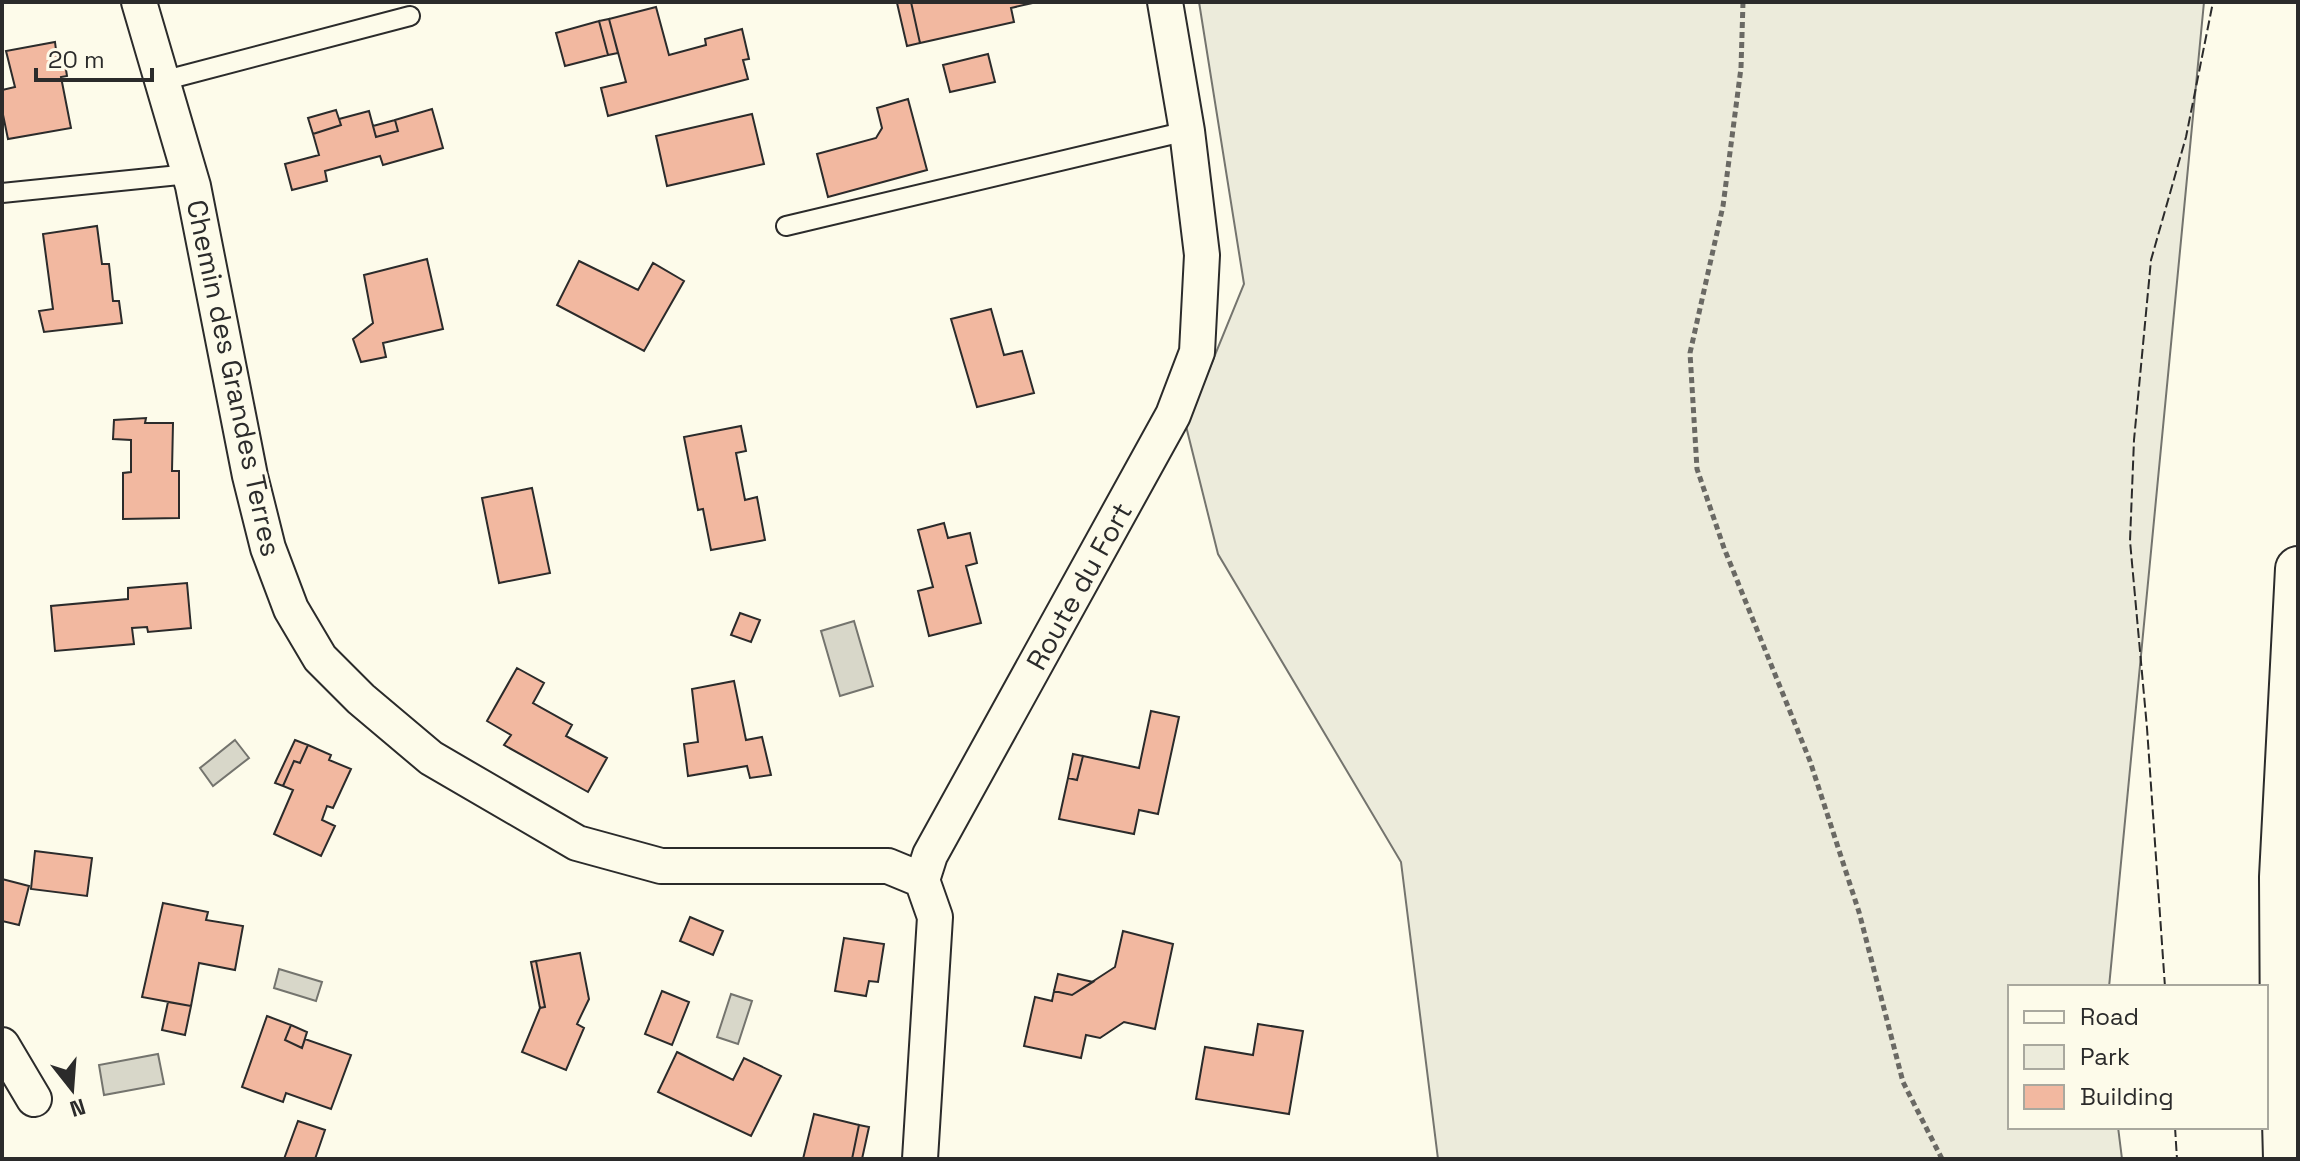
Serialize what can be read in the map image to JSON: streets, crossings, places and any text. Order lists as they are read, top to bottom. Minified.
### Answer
{"streets":{"street":["Chemin des Grandes Terres","Route du Fort"]},"crossings":[["Chemin des Grandes Terres","Route du Fort"]],"legend":["Road","Park","Building"],"scale_bar":"20 m","north":"bottom"}
